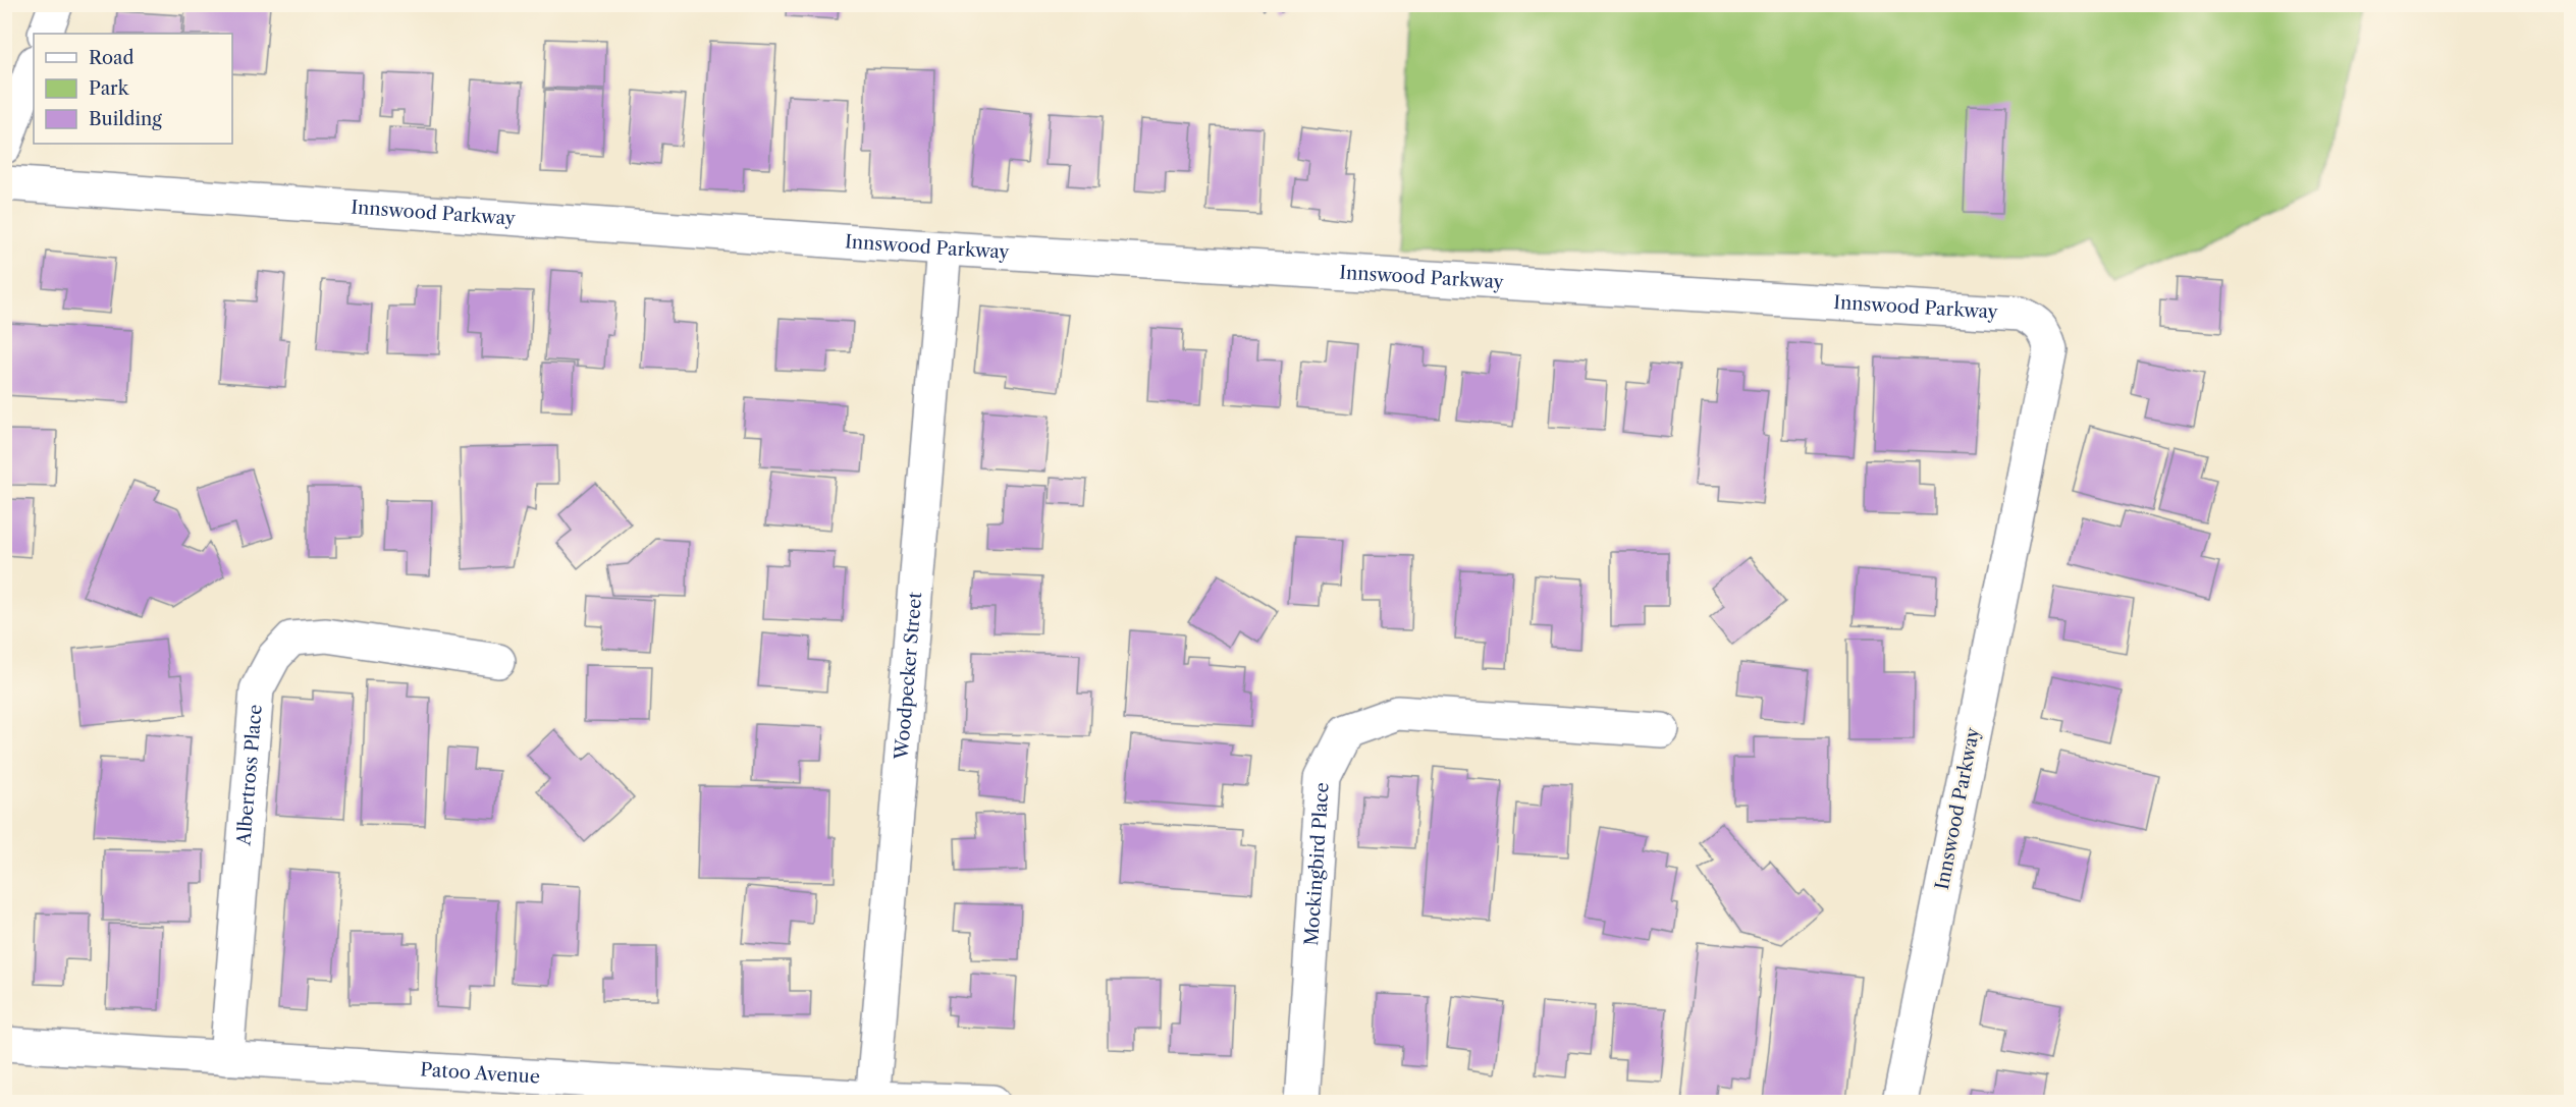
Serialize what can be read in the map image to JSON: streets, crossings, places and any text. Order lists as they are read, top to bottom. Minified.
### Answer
{"streets":{"street":["Innswood Parkway","Woodpecker Street","Albertross Place","Mockingbird Place","Patoo Avenue"]},"crossings":[["Innswood Parkway","Woodpecker Street"],["Woodpecker Street","Patoo Avenue"],["Albertross Place","Patoo Avenue"]],"legend":["Road","Park","Building"]}
